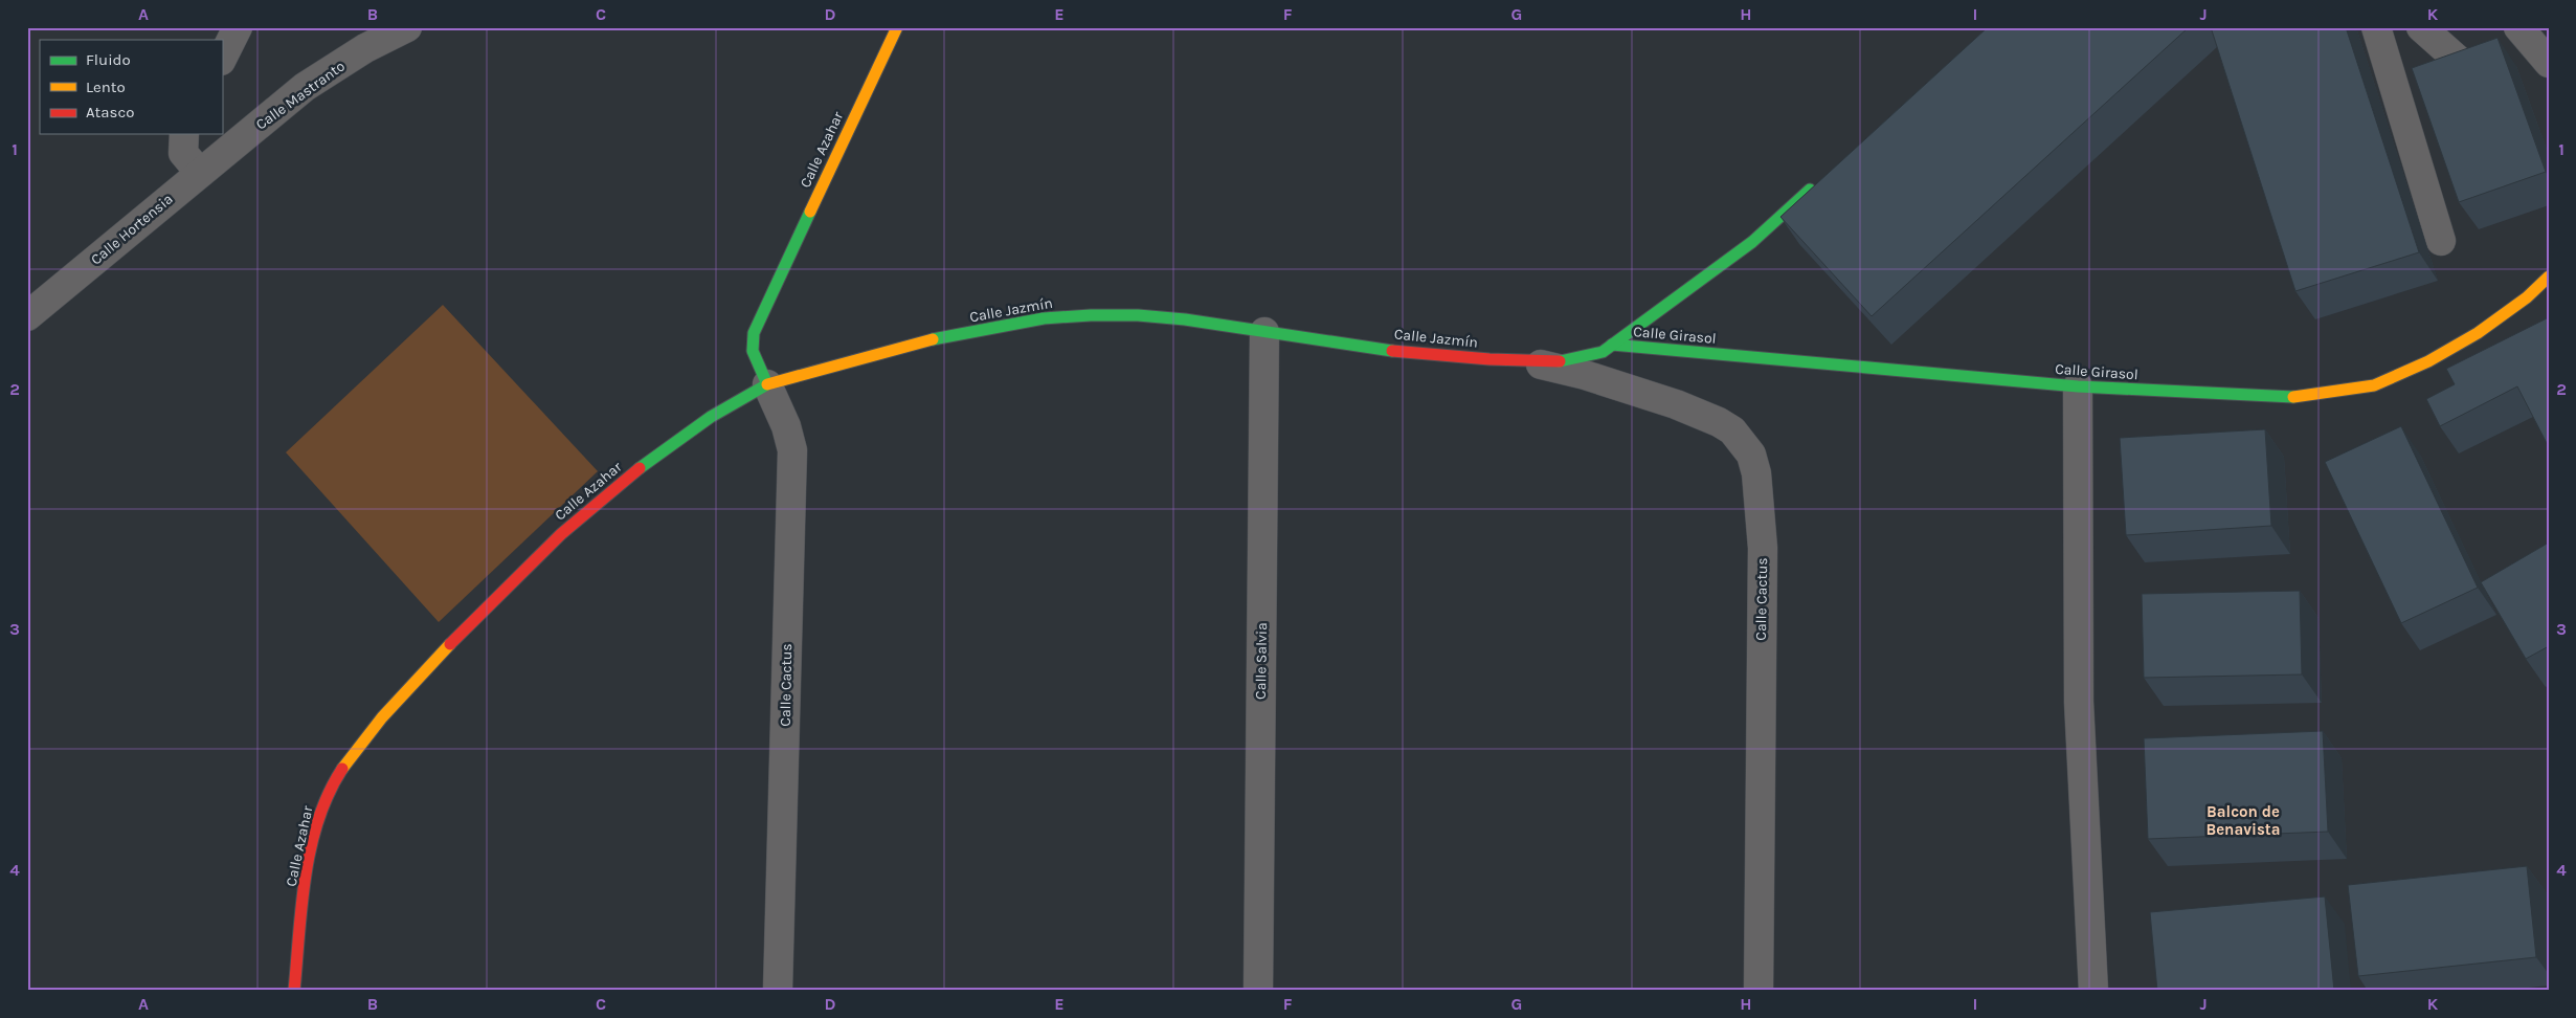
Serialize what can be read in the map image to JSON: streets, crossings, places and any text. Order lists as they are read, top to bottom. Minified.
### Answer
{"streets":{"street":["Calle Mastranto","Calle Azahar","Calle Hortensia","Calle Jazmín","Calle Girasol","Calle Cactus","Calle Salvia"]},"crossings":[["Calle Mastranto","Calle Hortensia"],["Calle Azahar","Calle Jazmín"],["Calle Azahar","Calle Cactus"],["Calle Jazmín","Calle Girasol"],["Calle Jazmín","Calle Cactus"],["Calle Jazmín","Calle Salvia"]],"districts":["Balcon de Benavista"],"legend":["Fluido","Lento","Atasco"],"grid":{"columns":["A","B","C","D","E","F","G","H","I","J","K"],"rows":["1","2","3","4"]}}
